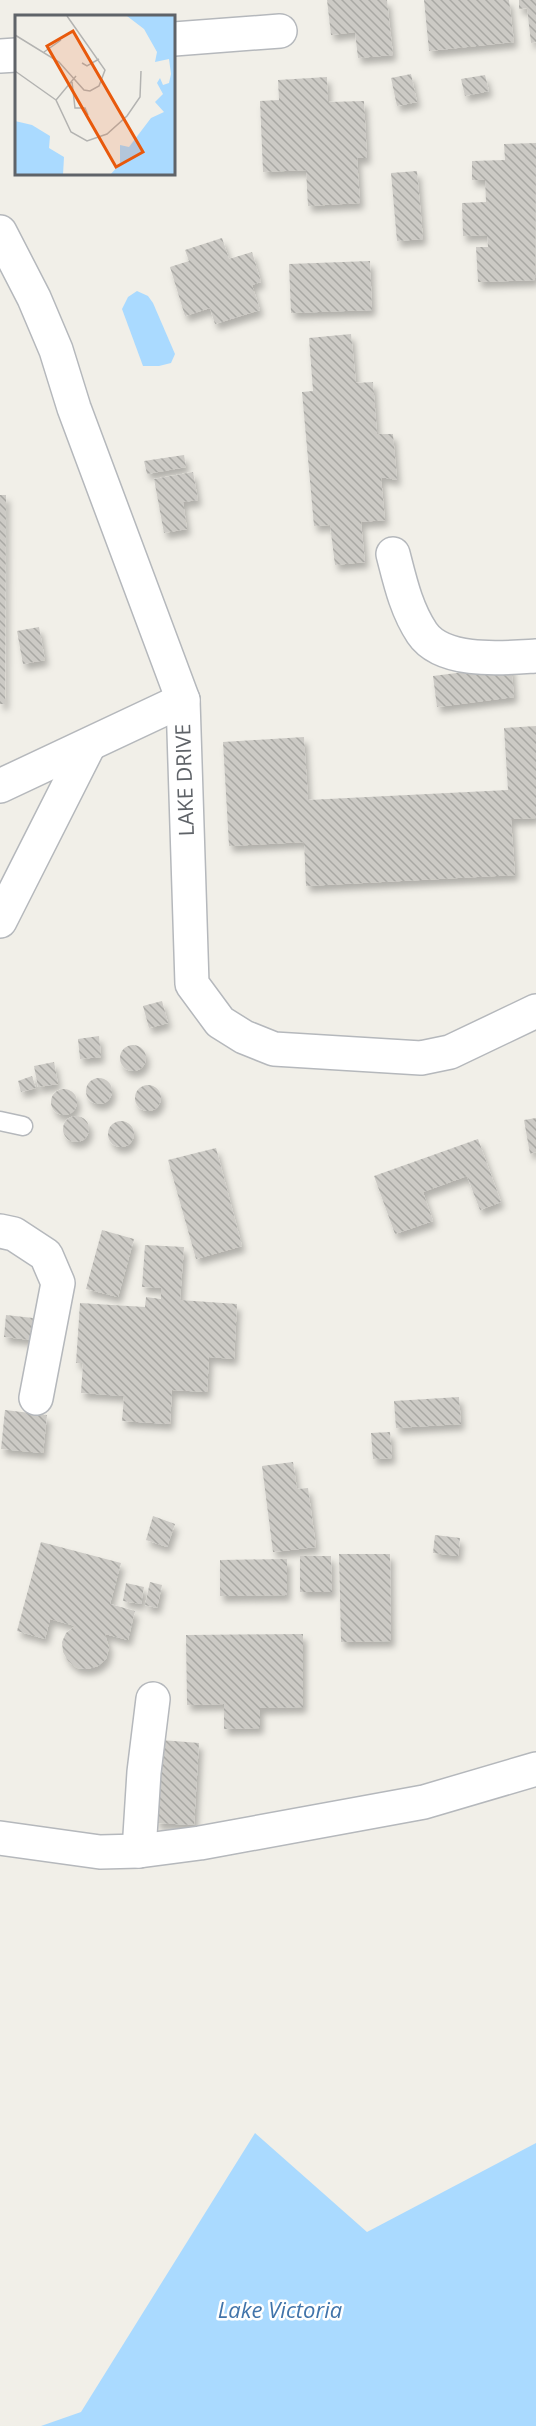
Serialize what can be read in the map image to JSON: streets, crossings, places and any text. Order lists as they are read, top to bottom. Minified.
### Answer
{"streets":{"street":["LAKE DRIVE"]},"water":["Lake Victoria"]}
